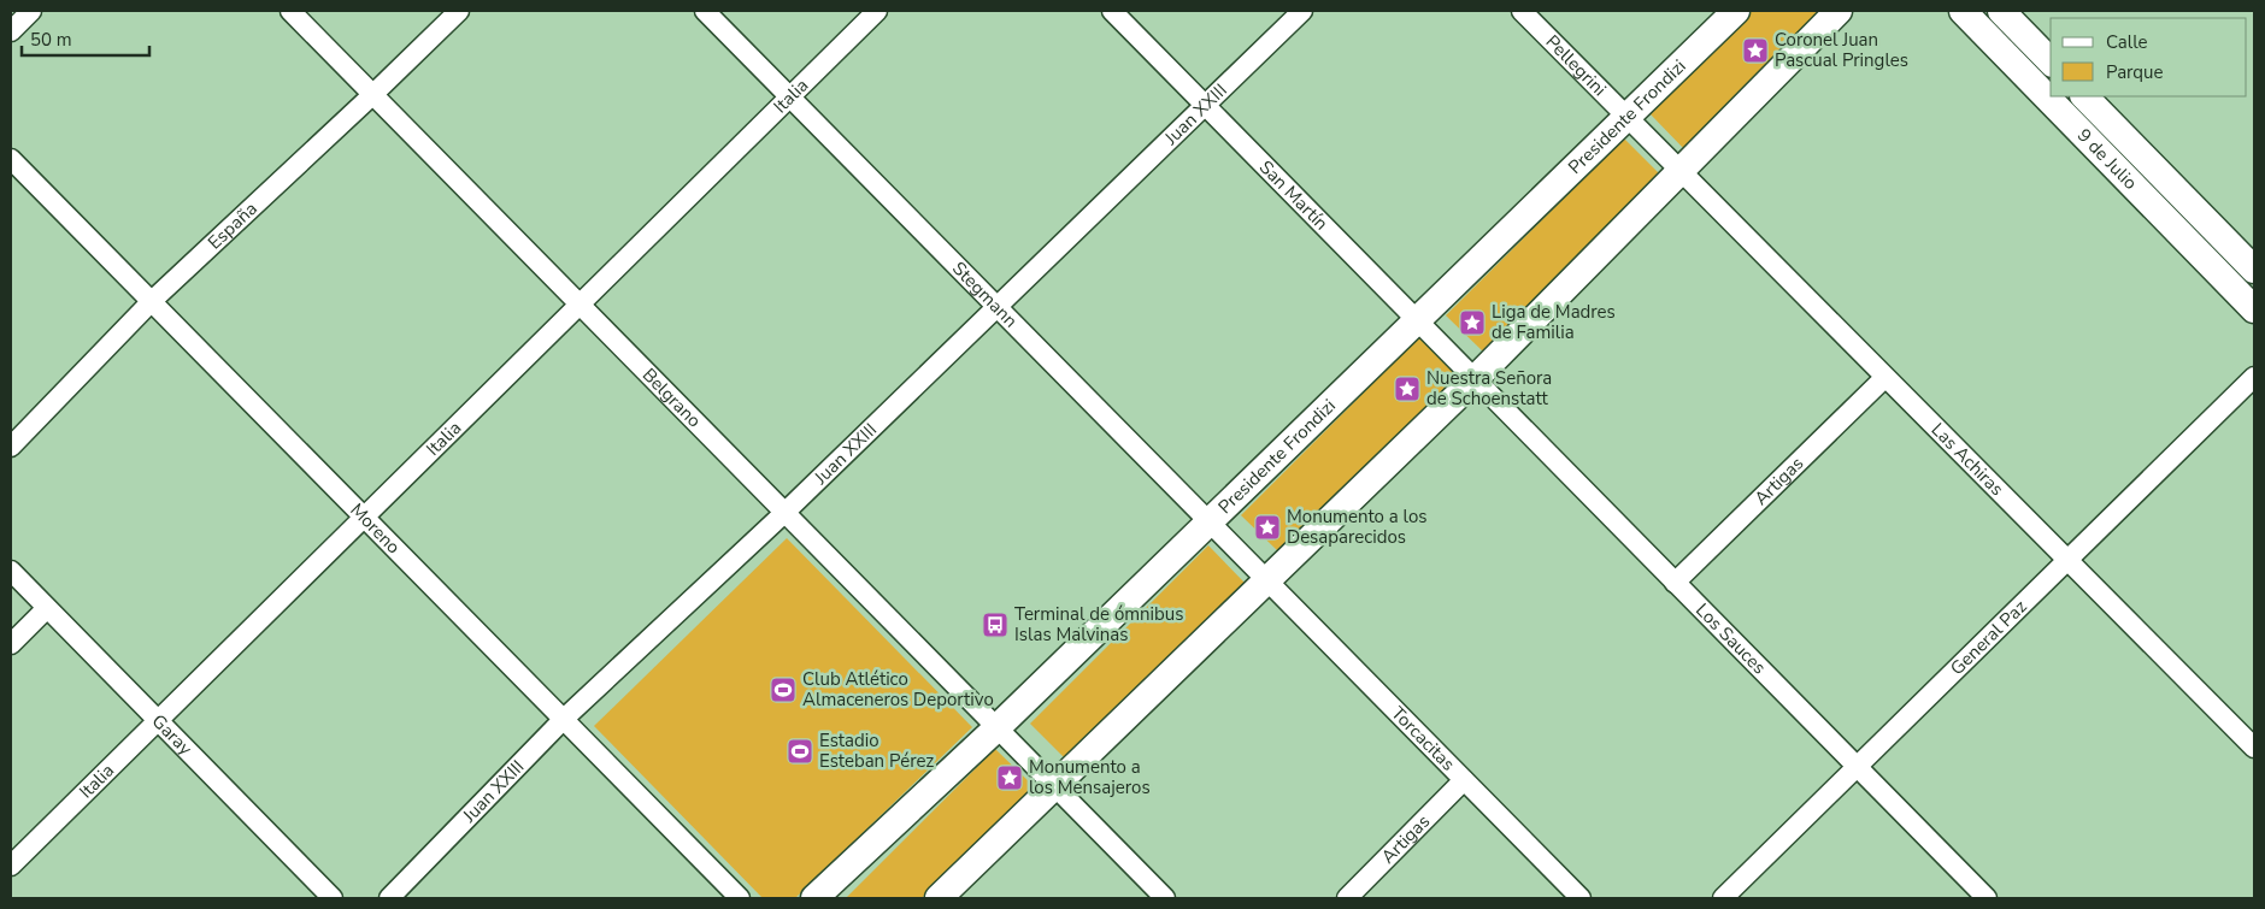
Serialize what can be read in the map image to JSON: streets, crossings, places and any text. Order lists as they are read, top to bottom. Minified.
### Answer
{"streets":{"main road":["Presidente Frondizi","9 de Julio"],"street":["Pellegrini","Italia","Juan XXIII","San Martín","España","Stegmann","Belgrano","Las Achiras","Artigas","Moreno","General Paz","Los Sauces","Garay","Torcacitas"]},"crossings":[["Pellegrini","Presidente Frondizi"],["Pellegrini","Las Achiras"],["Italia","Stegmann"],["Italia","Belgrano"],["Italia","Moreno"],["Italia","Garay"],["Juan XXIII","San Martín"],["Juan XXIII","Stegmann"],["Juan XXIII","Belgrano"],["Juan XXIII","Moreno"],["Presidente Frondizi","San Martín"],["Presidente Frondizi","Stegmann"],["Presidente Frondizi","Belgrano"],["San Martín","Los Sauces"],["España","Belgrano"],["España","Moreno"],["Stegmann","Torcacitas"],["Las Achiras","Artigas"],["Las Achiras","General Paz"],["Artigas","Los Sauces"],["Artigas","Torcacitas"],["General Paz","Los Sauces"]],"places":{"place":["Coronel Juan Pascual Pringles","Liga de Madres de Familia","Nuestra Señora de Schoenstatt","Monumento a los Desaparecidos","Monumento a los Mensajeros"],"bus stop":["Terminal de ómnibus Islas Malvinas"],"sports":["Club Atlético Almaceneros Deportivo","Estadio Esteban Pérez"]},"legend":["Calle","Parque"],"scale_bar":"50 m"}
